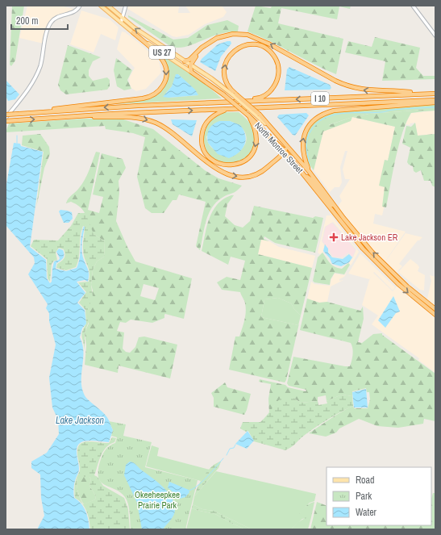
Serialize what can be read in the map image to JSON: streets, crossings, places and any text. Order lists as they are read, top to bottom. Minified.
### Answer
{"streets":{"highway":["US 27","I 10","North Monroe Street"]},"crossings":[["US 27","North Monroe Street"],["I 10","North Monroe Street"]],"water":["Lake Jackson"],"parks":["Okeeheepkee Prairie Park"],"places":{"health":["Lake Jackson ER"]},"legend":["Road","Park","Water"],"scale_bar":"200 m"}
